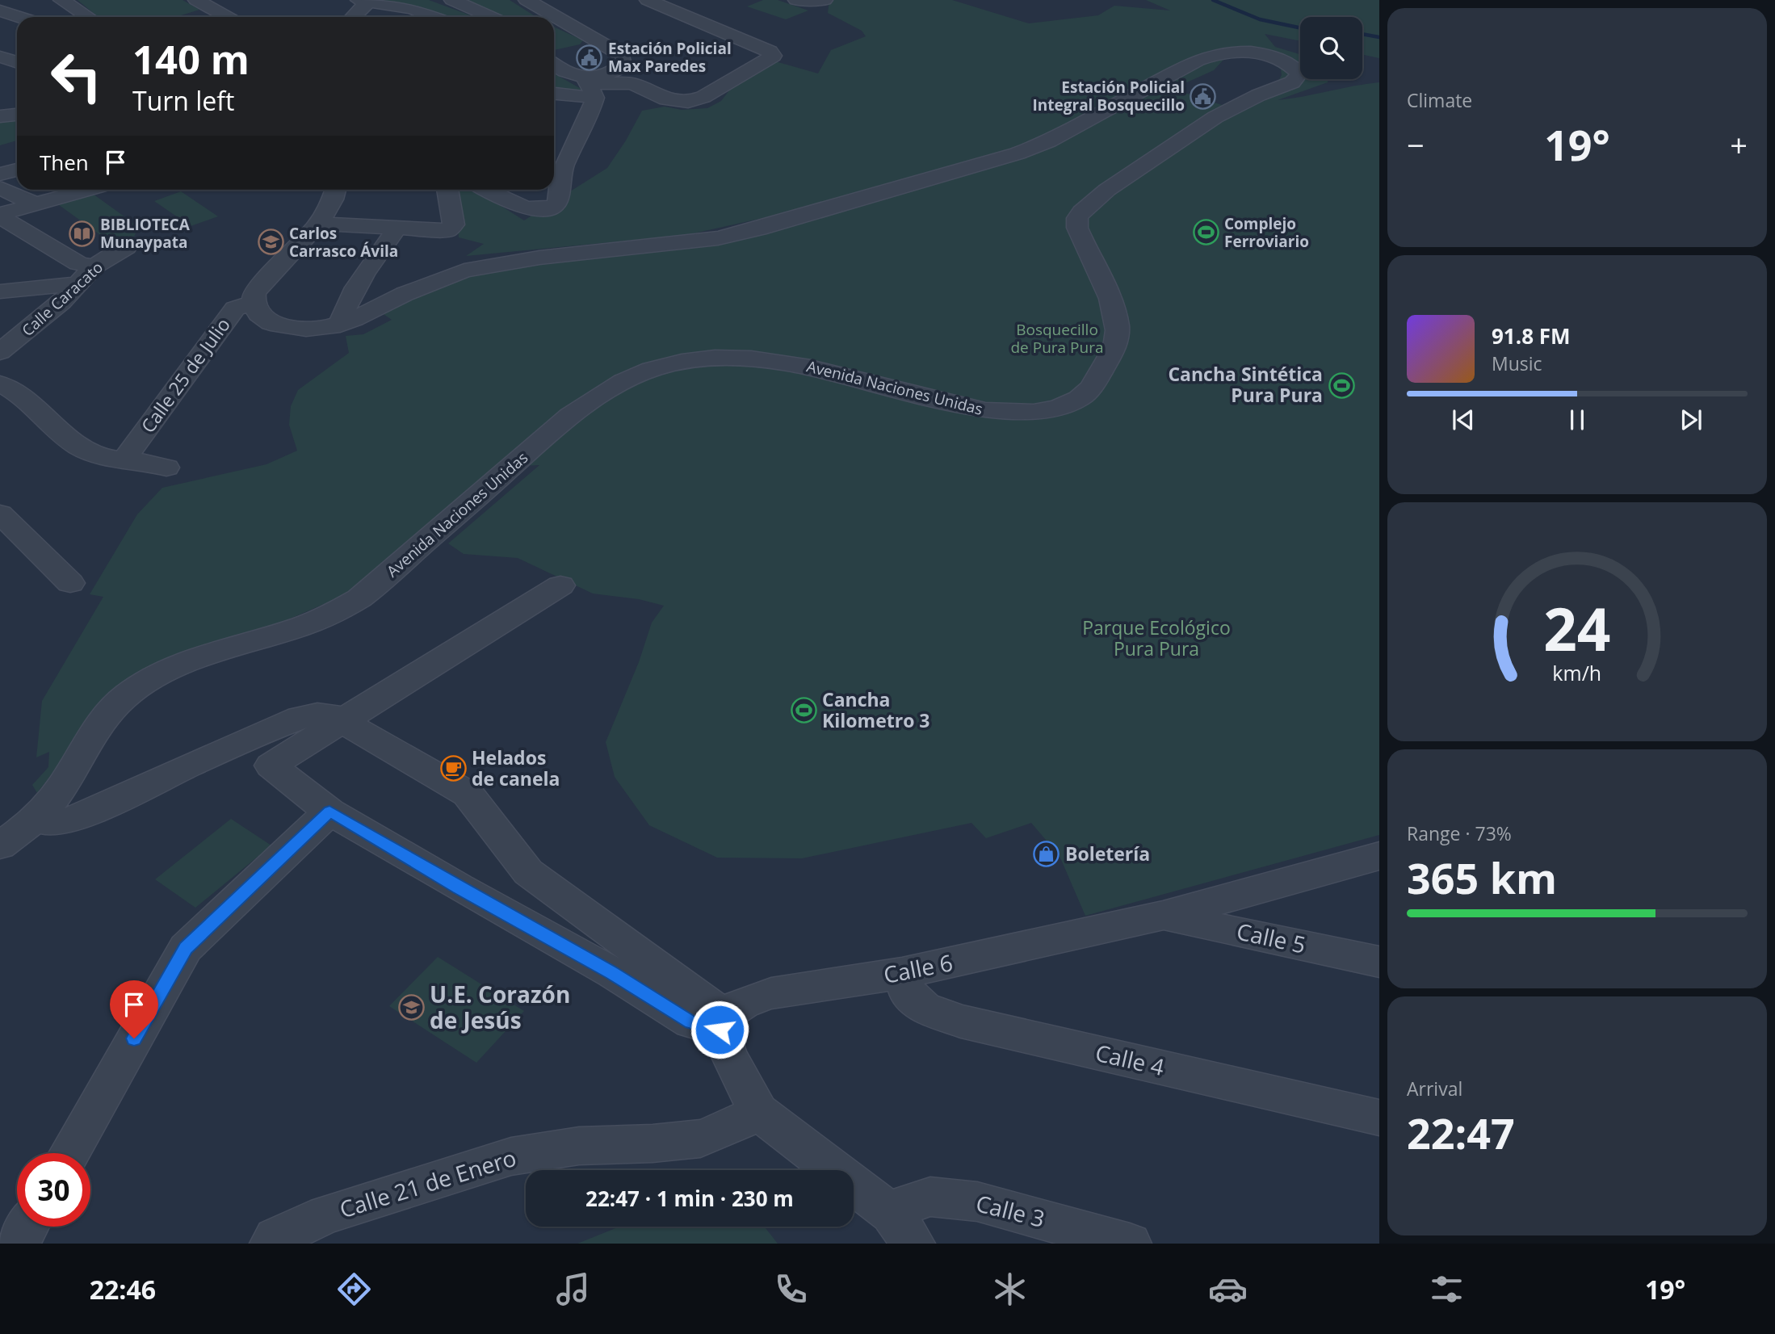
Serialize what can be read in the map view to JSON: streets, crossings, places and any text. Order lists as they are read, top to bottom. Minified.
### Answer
{"streets":{"street":["Calle Caracato","Calle 25 de Julio","Avenida Naciones Unidas","Calle 5","Calle 6","Calle 4","Calle 21 de Enero","Calle 3"]},"crossings":[["Calle 25 de Julio","Avenida Naciones Unidas"],["Calle 5","Calle 6"],["Calle 6","Calle 4"]],"parks":["Bosquecillo de Pura Pura","Parque Ecológico Pura Pura"],"places":{"public building":["Estación Policial Max Paredes","Estación Policial Integral Bosquecillo"],"sports":["Complejo Ferroviario","Cancha Sintética Pura Pura","Cancha Kilometro 3"],"library":["BIBLIOTECA Munaypata"],"school or university":["Carlos Carrasco Ávila","U.E. Corazón de Jesús"],"cafe":["Helados de canela"],"shop":["Boletería"]},"page":{"tile":["Climate",["Range · 73%","365 km"],["Arrival","22:47"]],"turn":["140 m","Turn left"],"heat":["−","19°","+"],"then":"Then","song":["91.8 FM","Music"],"limit":"30","trip":"22:47 · 1 min · 230 m","tabs":["22:46","19°"],"gauge":["24","km/h"]}}
